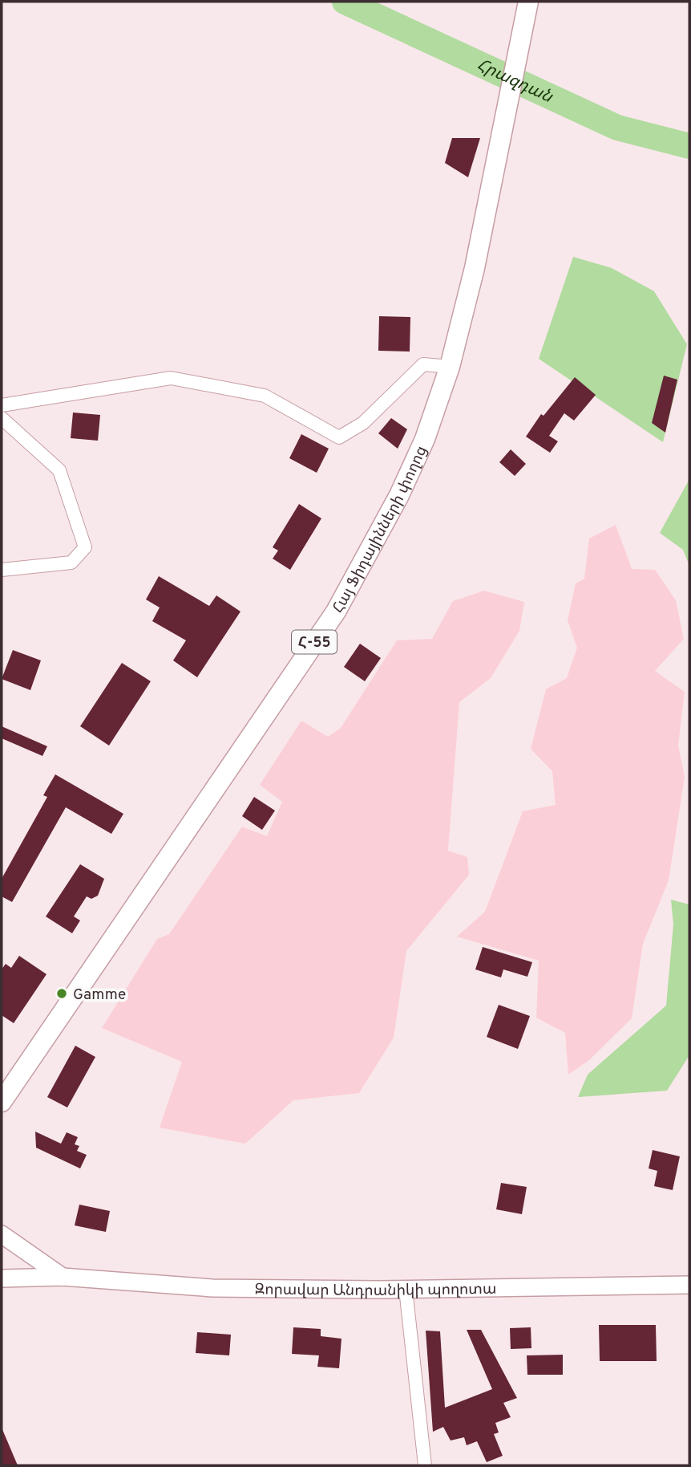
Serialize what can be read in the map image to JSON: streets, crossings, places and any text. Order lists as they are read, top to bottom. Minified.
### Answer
{"streets":{"main road":["Հայ Ֆիդայինների փողոց","Հ-55","Զորավար Անդրանիկի պողոտա"]},"water":["Հրազդան"],"places":["Gamme"]}
